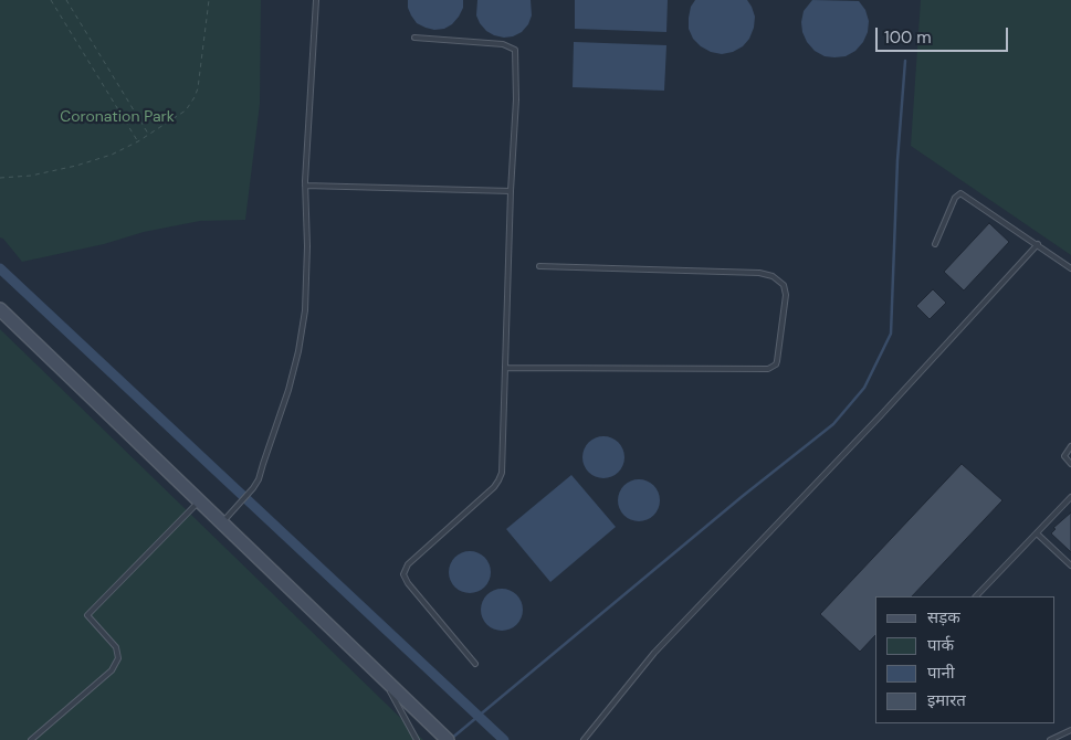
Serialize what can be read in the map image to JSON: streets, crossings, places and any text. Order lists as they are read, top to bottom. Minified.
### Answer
{"parks":["Coronation Park"],"legend":["सड़क","पार्क","पानी","इमारत"],"scale_bar":"100 m"}
